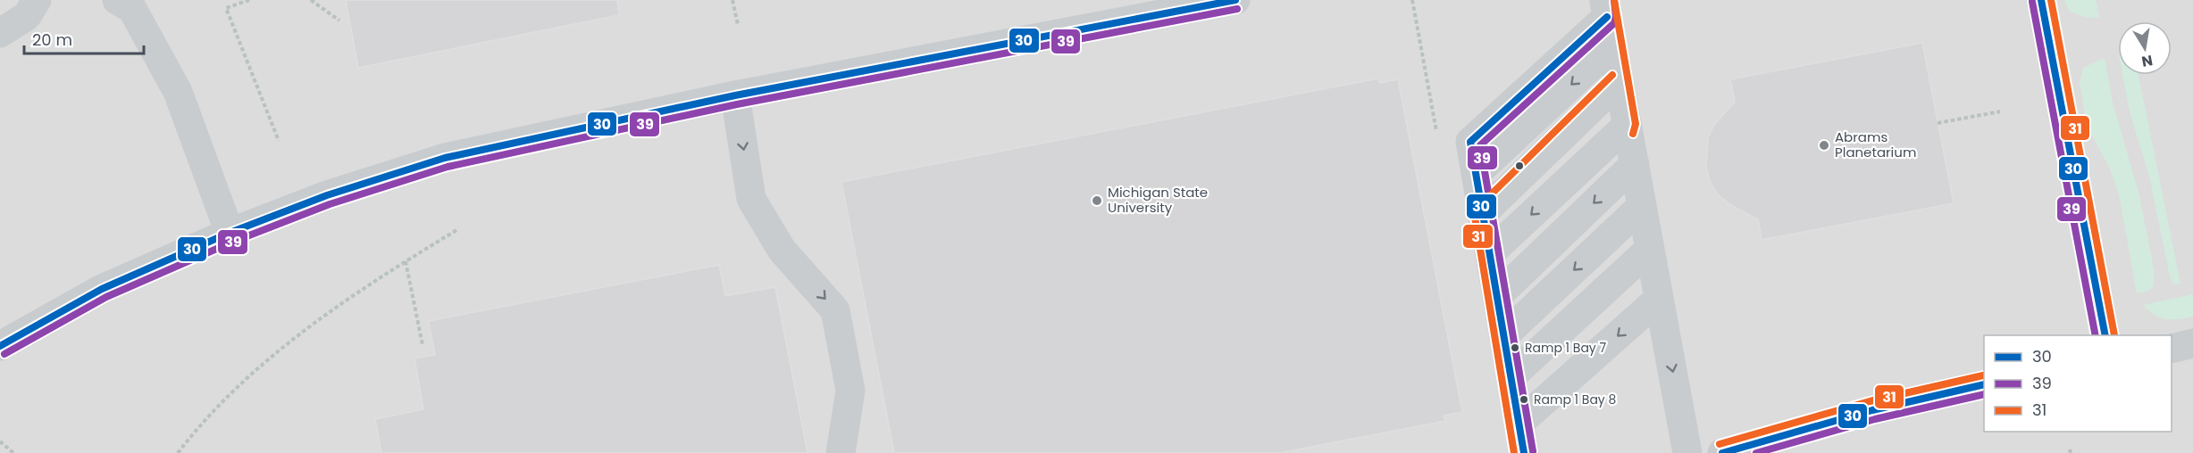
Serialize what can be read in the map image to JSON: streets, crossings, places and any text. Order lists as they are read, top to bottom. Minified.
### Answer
{"places":["Abrams Planetarium","Michigan State University","Ramp 1 Bay 7","Ramp 1 Bay 8"],"lines":["transit line 30","transit line 39","transit line 31"],"legend":["30","39","31"],"scale_bar":"20 m","north":"bottom"}
